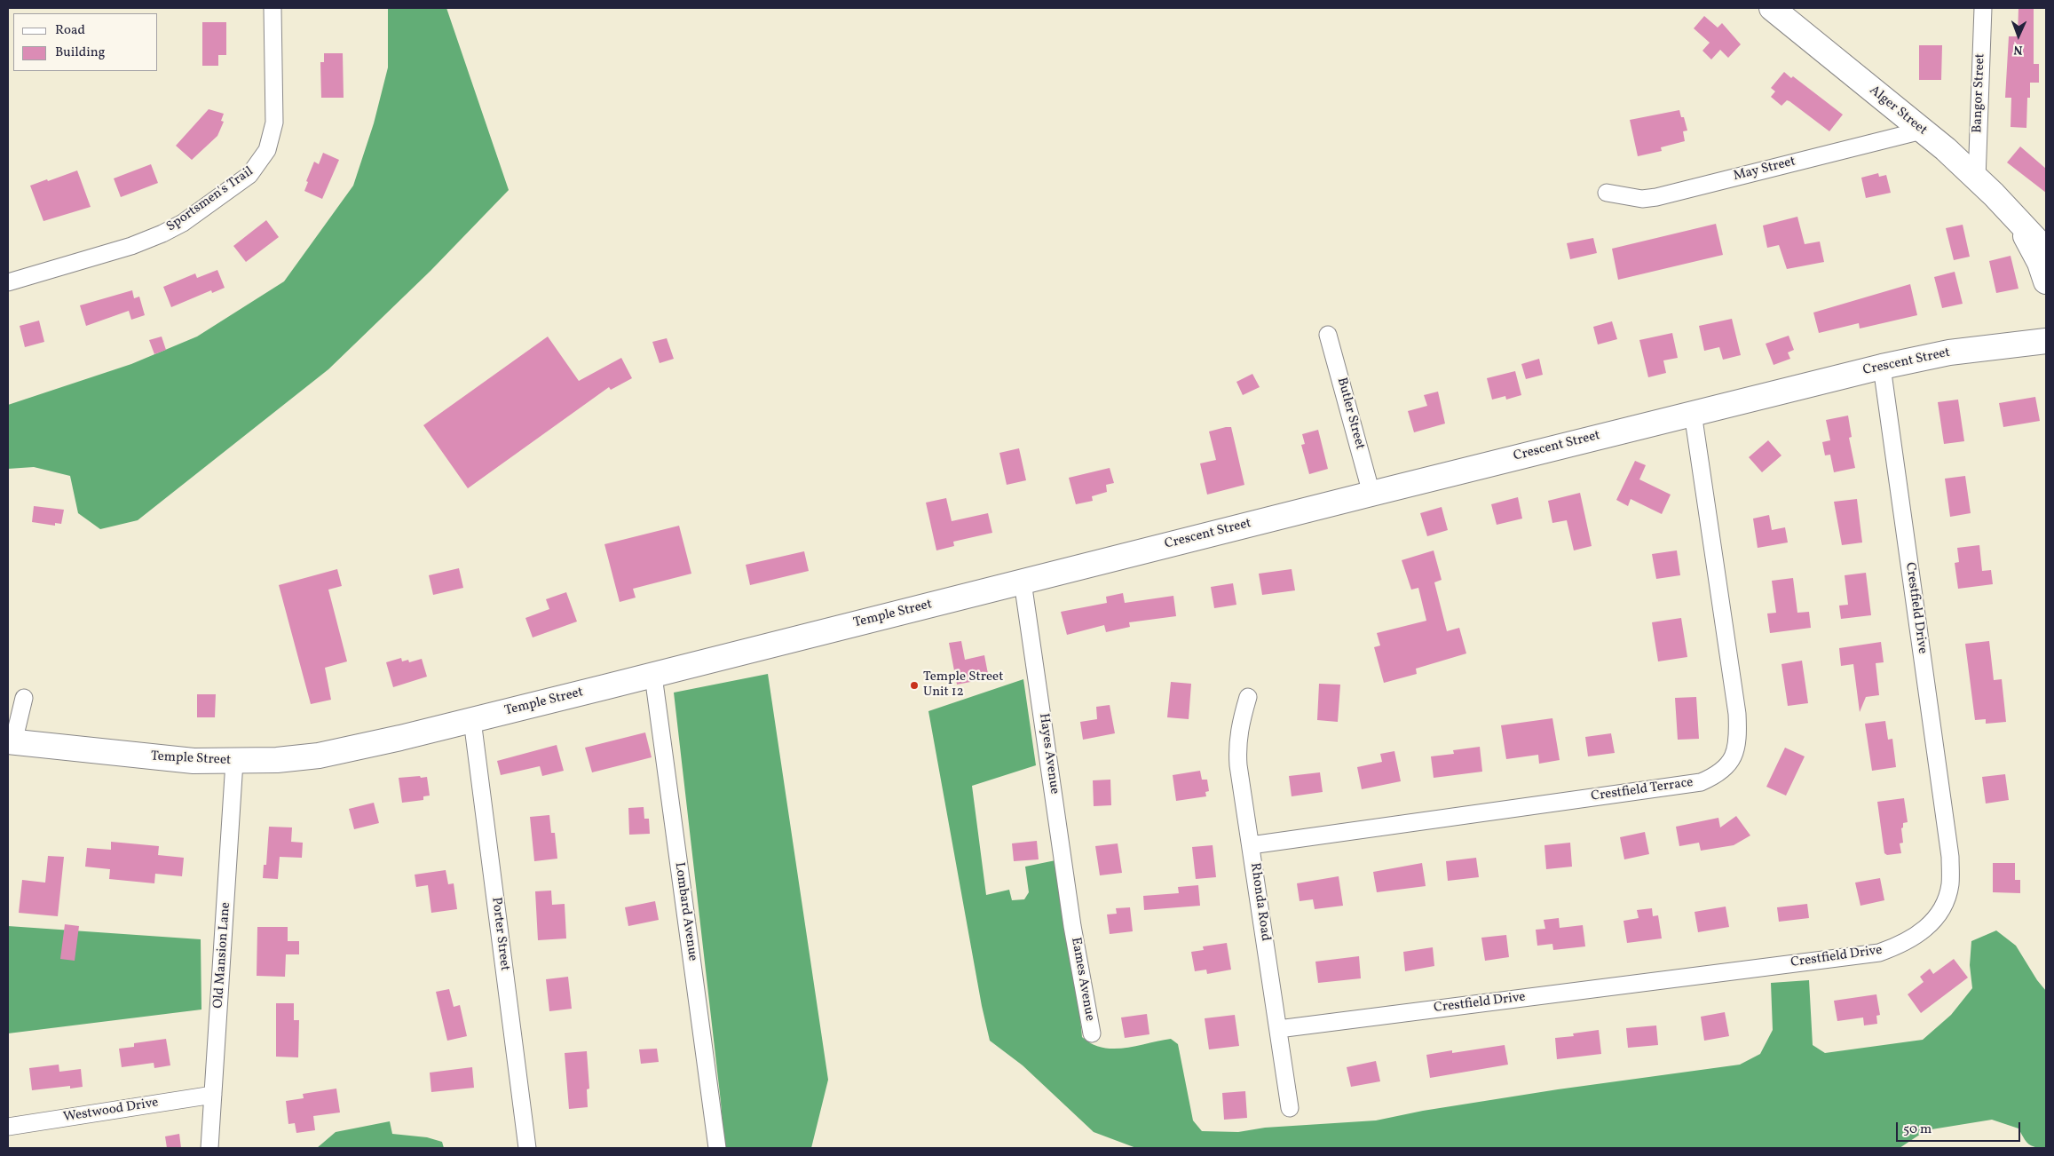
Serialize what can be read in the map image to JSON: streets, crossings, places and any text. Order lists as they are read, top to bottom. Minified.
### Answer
{"streets":{"main road":["Alger Street","Crescent Street","Temple Street"],"street":["Bangor Street","May Street","Sportsmen's Trail","Butler Street","Crestfield Drive","Hayes Avenue","Crestfield Terrace","Rhonda Road","Lombard Avenue","Porter Street","Old Mansion Lane","Eames Avenue","Westwood Drive"]},"crossings":[["Bangor Street","Alger Street"],["Alger Street","May Street"],["Crescent Street","Butler Street"],["Crescent Street","Crestfield Drive"],["Crescent Street","Temple Street"],["Crescent Street","Crestfield Terrace"],["Crestfield Drive","Rhonda Road"],["Temple Street","Hayes Avenue"],["Temple Street","Lombard Avenue"],["Temple Street","Porter Street"],["Temple Street","Old Mansion Lane"],["Hayes Avenue","Eames Avenue"],["Crestfield Terrace","Rhonda Road"],["Old Mansion Lane","Westwood Drive"]],"places":["Temple Street Unit 12"],"legend":["Road","Building"],"scale_bar":"50 m","north":"bottom"}
